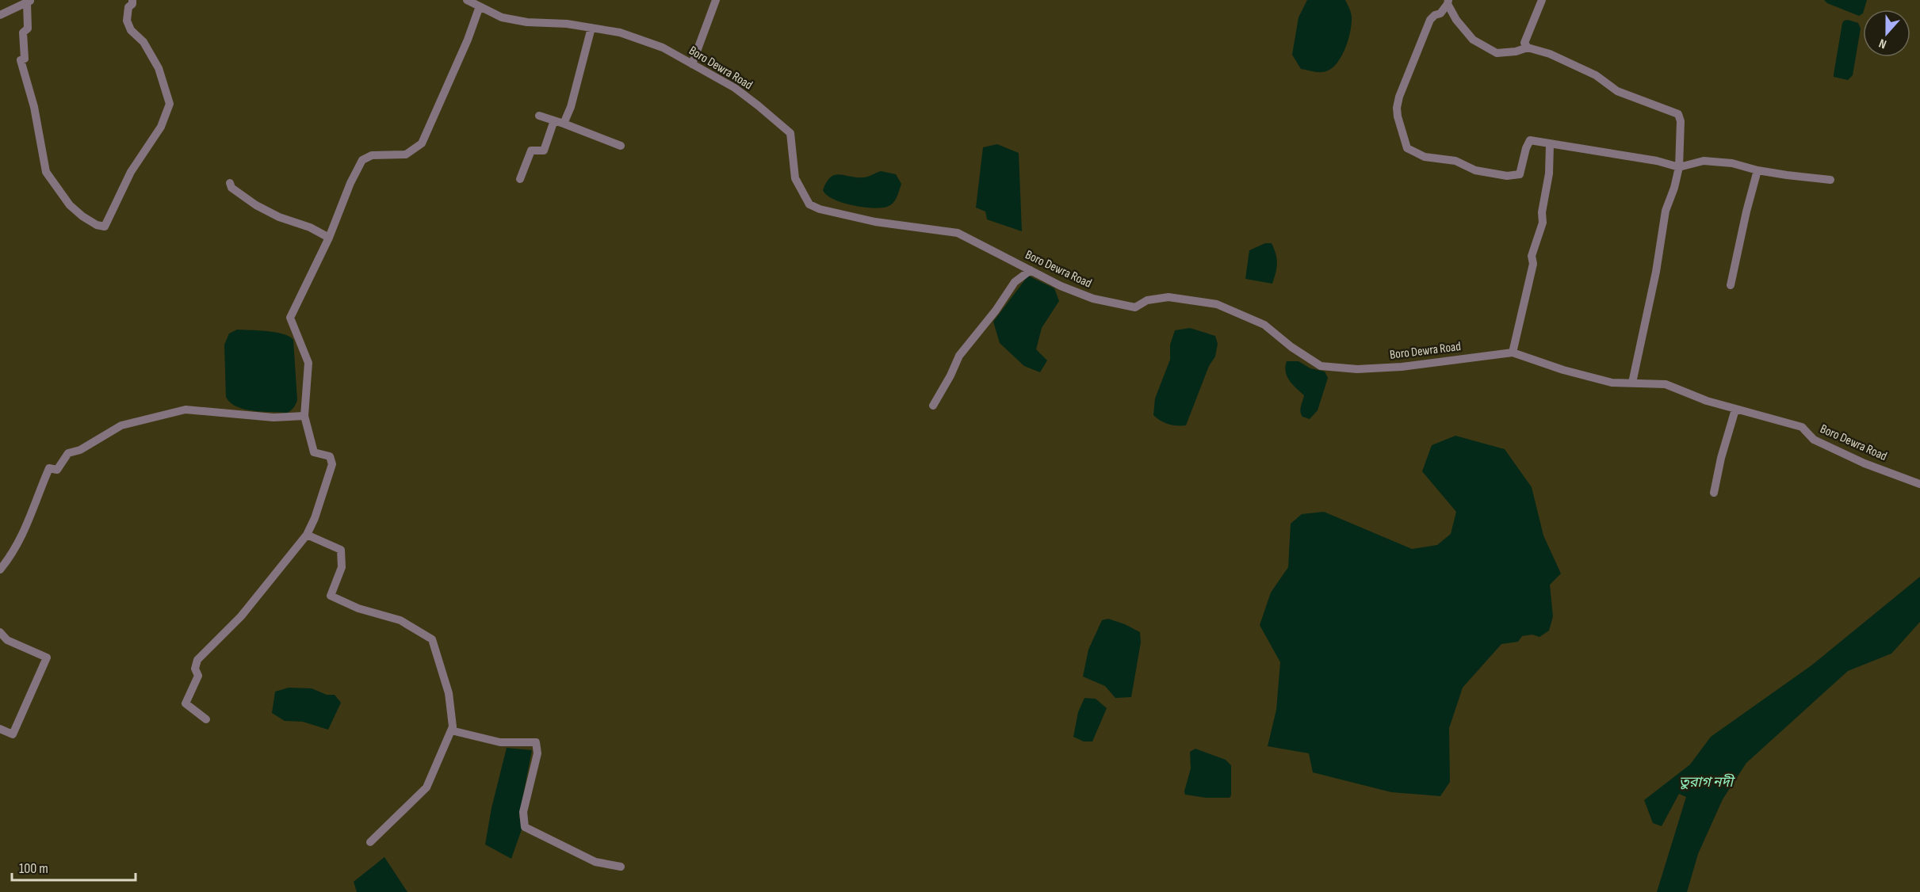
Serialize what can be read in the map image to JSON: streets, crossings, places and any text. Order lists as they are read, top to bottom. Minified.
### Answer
{"streets":{"street":["Boro Dewra Road"]},"water":["তুরাগ নদী"],"scale_bar":"100 m","north":"bottom"}
